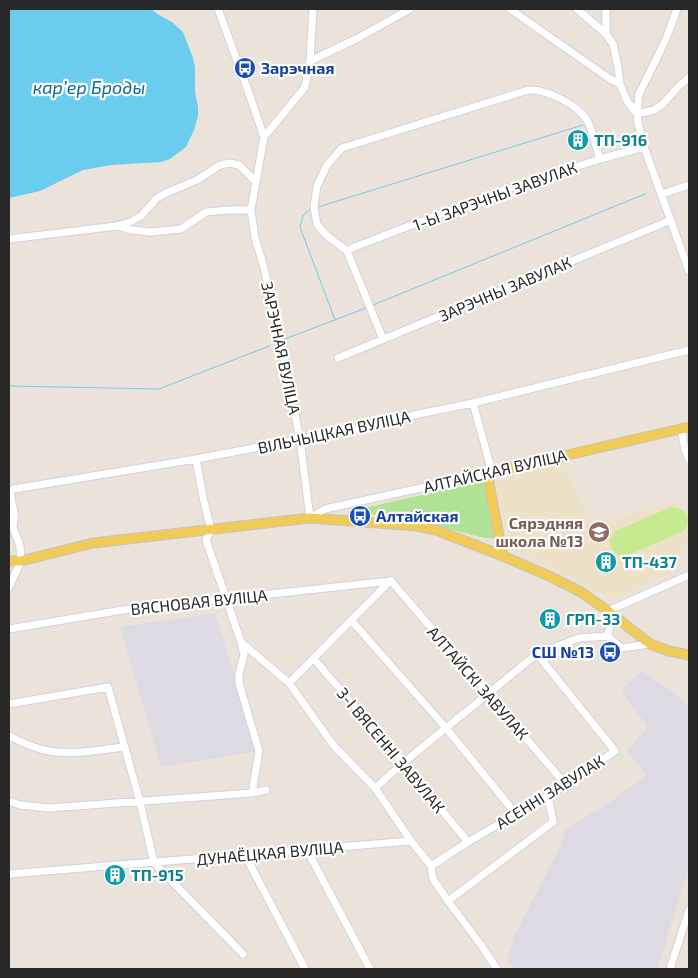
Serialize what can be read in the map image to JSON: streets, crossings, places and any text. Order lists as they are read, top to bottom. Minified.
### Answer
{"streets":{"main road":["АЛТАЙСКАЯ ВУЛІЦА"],"street":["1-Ы ЗАРЭЧНЫ ЗАВУЛАК","ЗАРЭЧНЫ ЗАВУЛАК","ЗАРЭЧНАЯ ВУЛІЦА","ВІЛЬЧЫЦКАЯ ВУЛІЦА","ВЯСНОВАЯ ВУЛІЦА","АЛТАЙСКІ ЗАВУЛАК","3-І ВЯСЕННІ ЗАВУЛАК","АСЕННІ ЗАВУЛАК","ДУНАЁЦКАЯ ВУЛІЦА"]},"crossings":[["ЗАРЭЧНАЯ ВУЛІЦА","ВІЛЬЧЫЦКАЯ ВУЛІЦА"],["ЗАРЭЧНАЯ ВУЛІЦА","АЛТАЙСКАЯ ВУЛІЦА"],["ВЯСНОВАЯ ВУЛІЦА","АЛТАЙСКІ ЗАВУЛАК"],["АЛТАЙСКІ ЗАВУЛАК","АСЕННІ ЗАВУЛАК"],["3-І ВЯСЕННІ ЗАВУЛАК","АСЕННІ ЗАВУЛАК"]],"water":["карʼер Броды"],"places":{"bus stop":["Зарэчная","Алтайская","СШ №13"],"building":["ТП-916","ТП-437","ГРП-33","ТП-915"],"school or university":["Сярэдняя школа №13"]}}
